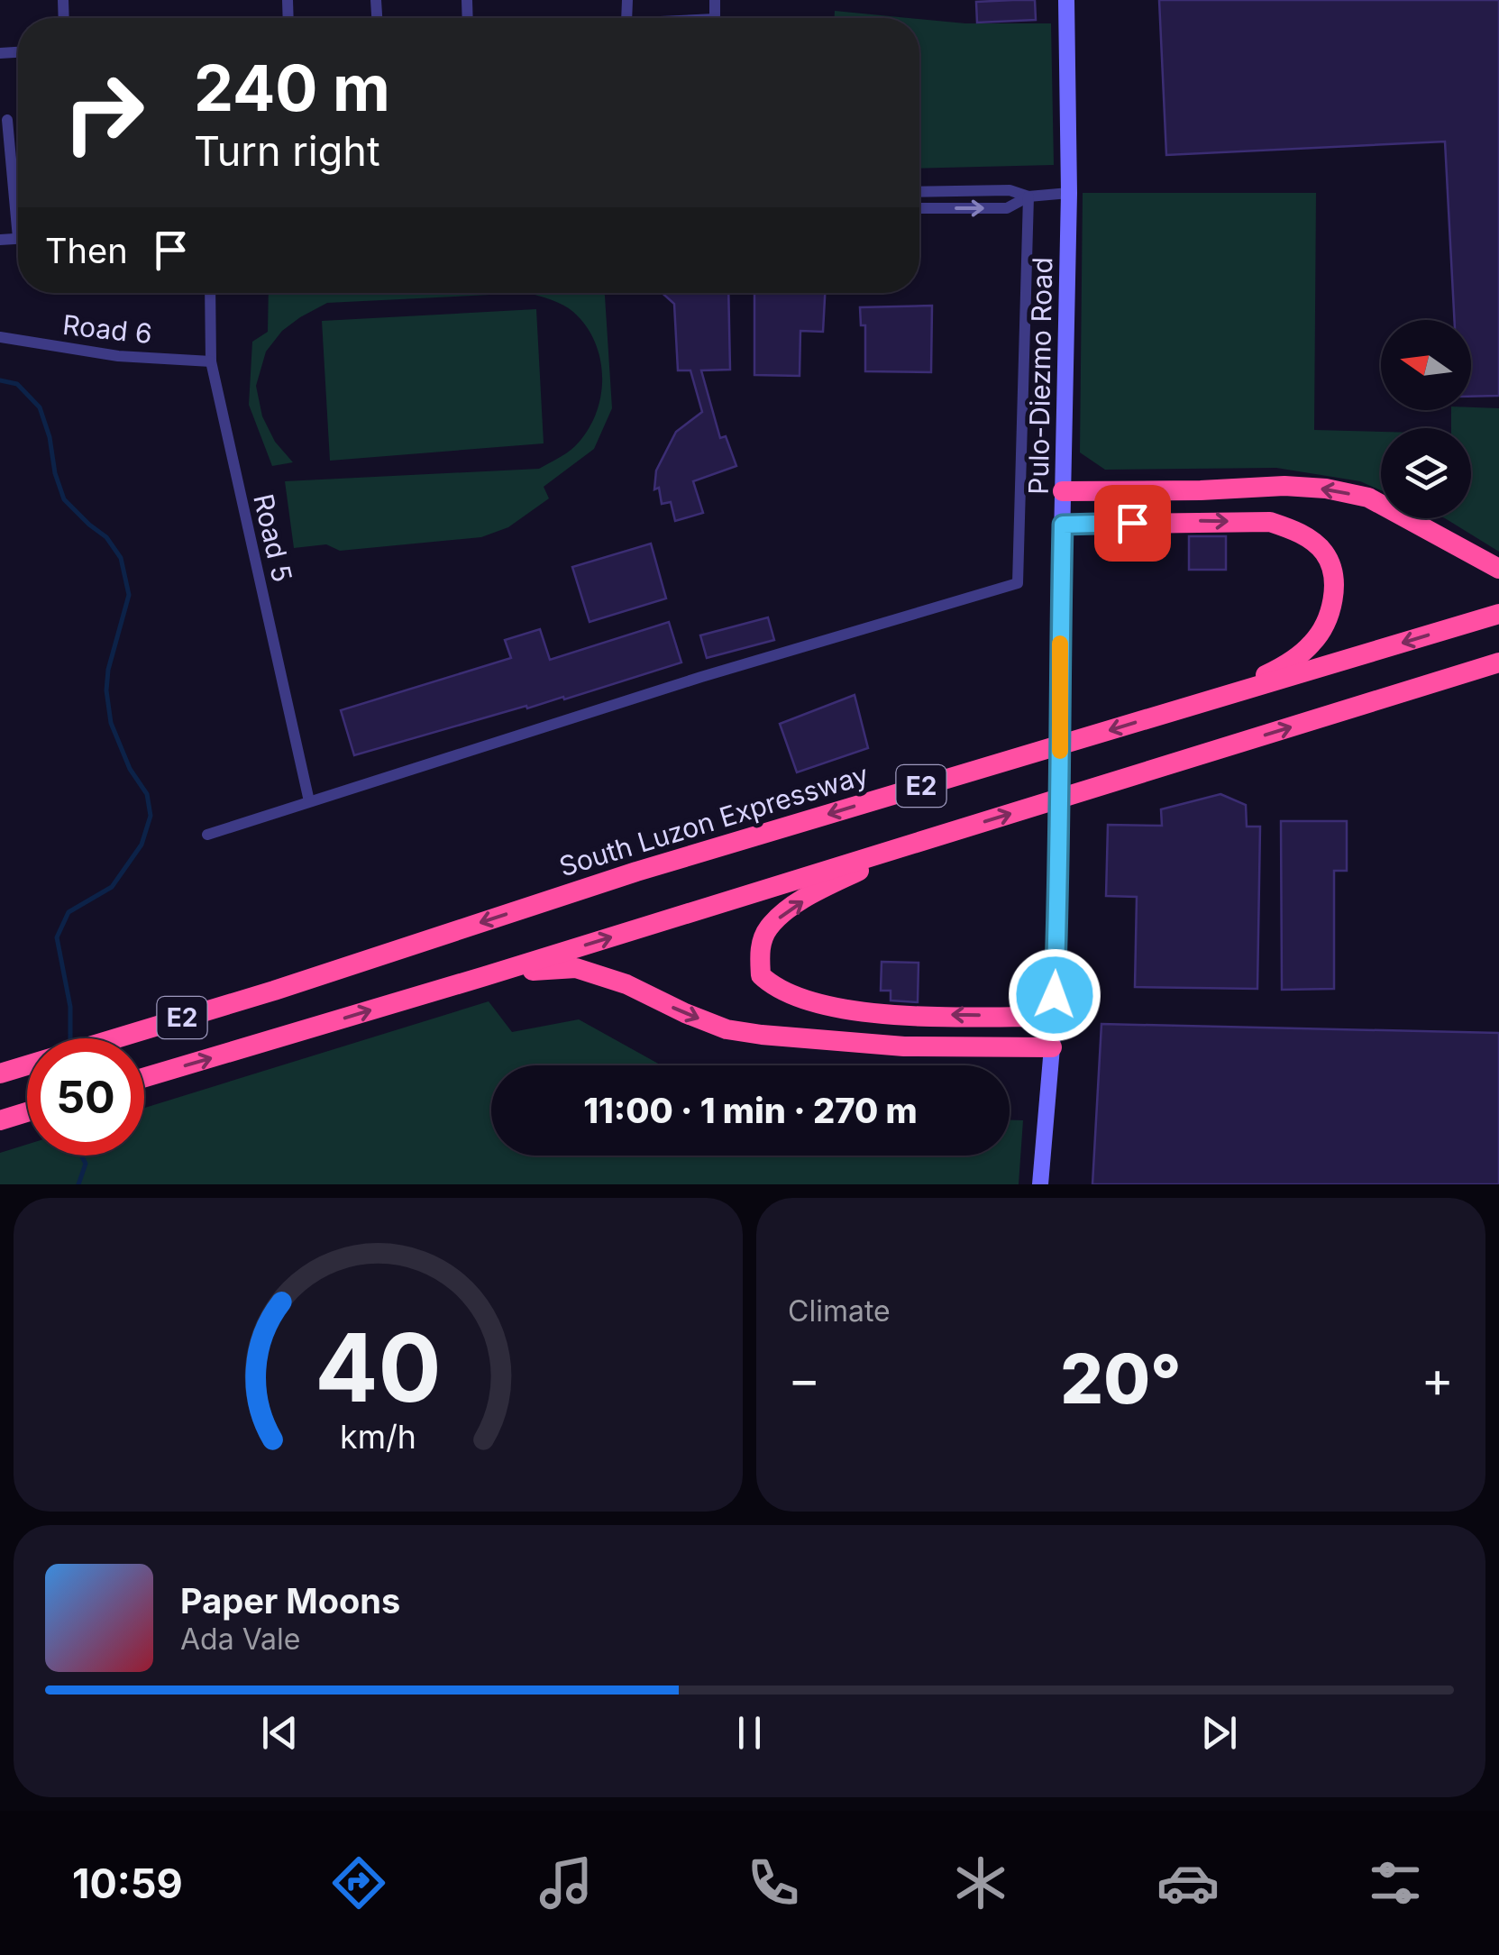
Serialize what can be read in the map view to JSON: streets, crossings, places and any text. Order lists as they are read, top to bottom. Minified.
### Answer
{"streets":{"highway":["E2","South Luzon Expressway"],"main road":["Pulo-Diezmo Road"],"street":["Road 6","Road 5"]},"crossings":[["Road 6","Road 5"]],"north":"left","page":{"turn":["240 m","Turn right"],"then":"Then","limit":"50","trip":"11:00 · 1 min · 270 m","tile":"Climate","heat":["−","20°","+"],"song":["Paper Moons","Ada Vale"],"tabs":"10:59","gauge":["40","km/h"]}}
